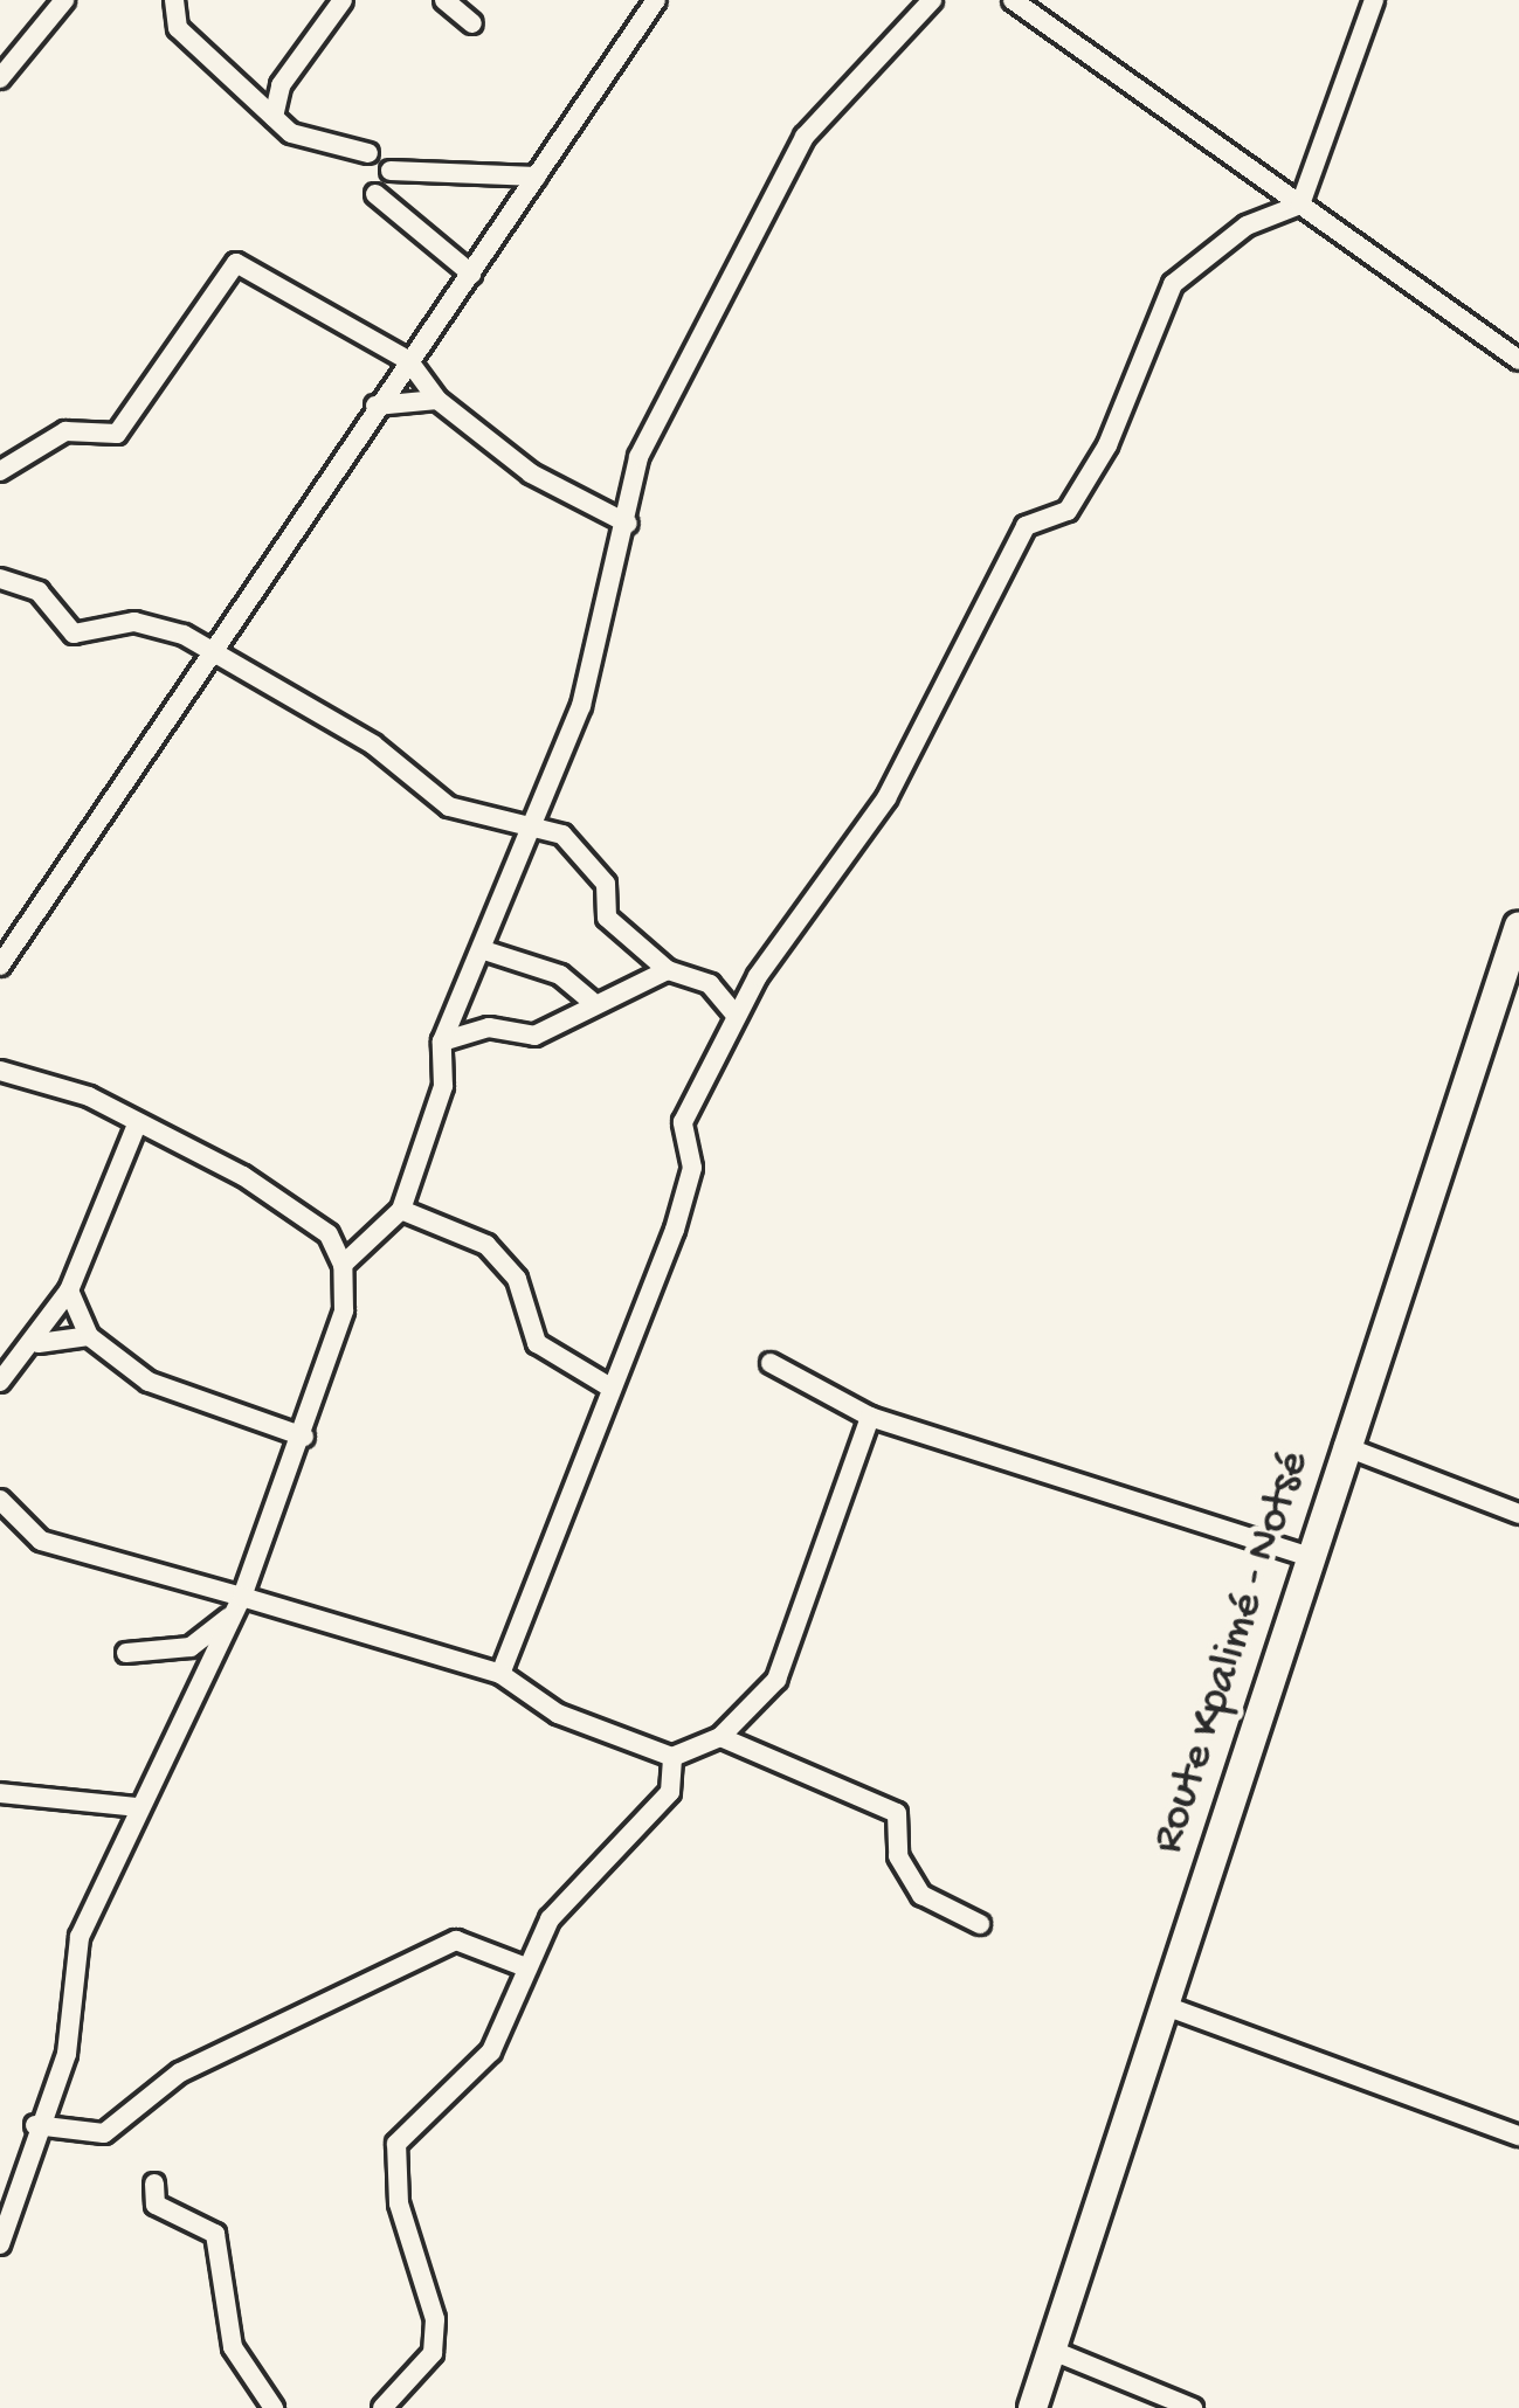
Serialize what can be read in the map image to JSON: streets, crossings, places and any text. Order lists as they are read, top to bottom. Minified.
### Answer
{"streets":{"main road":["Route Kpalimé - Notsé"]}}
